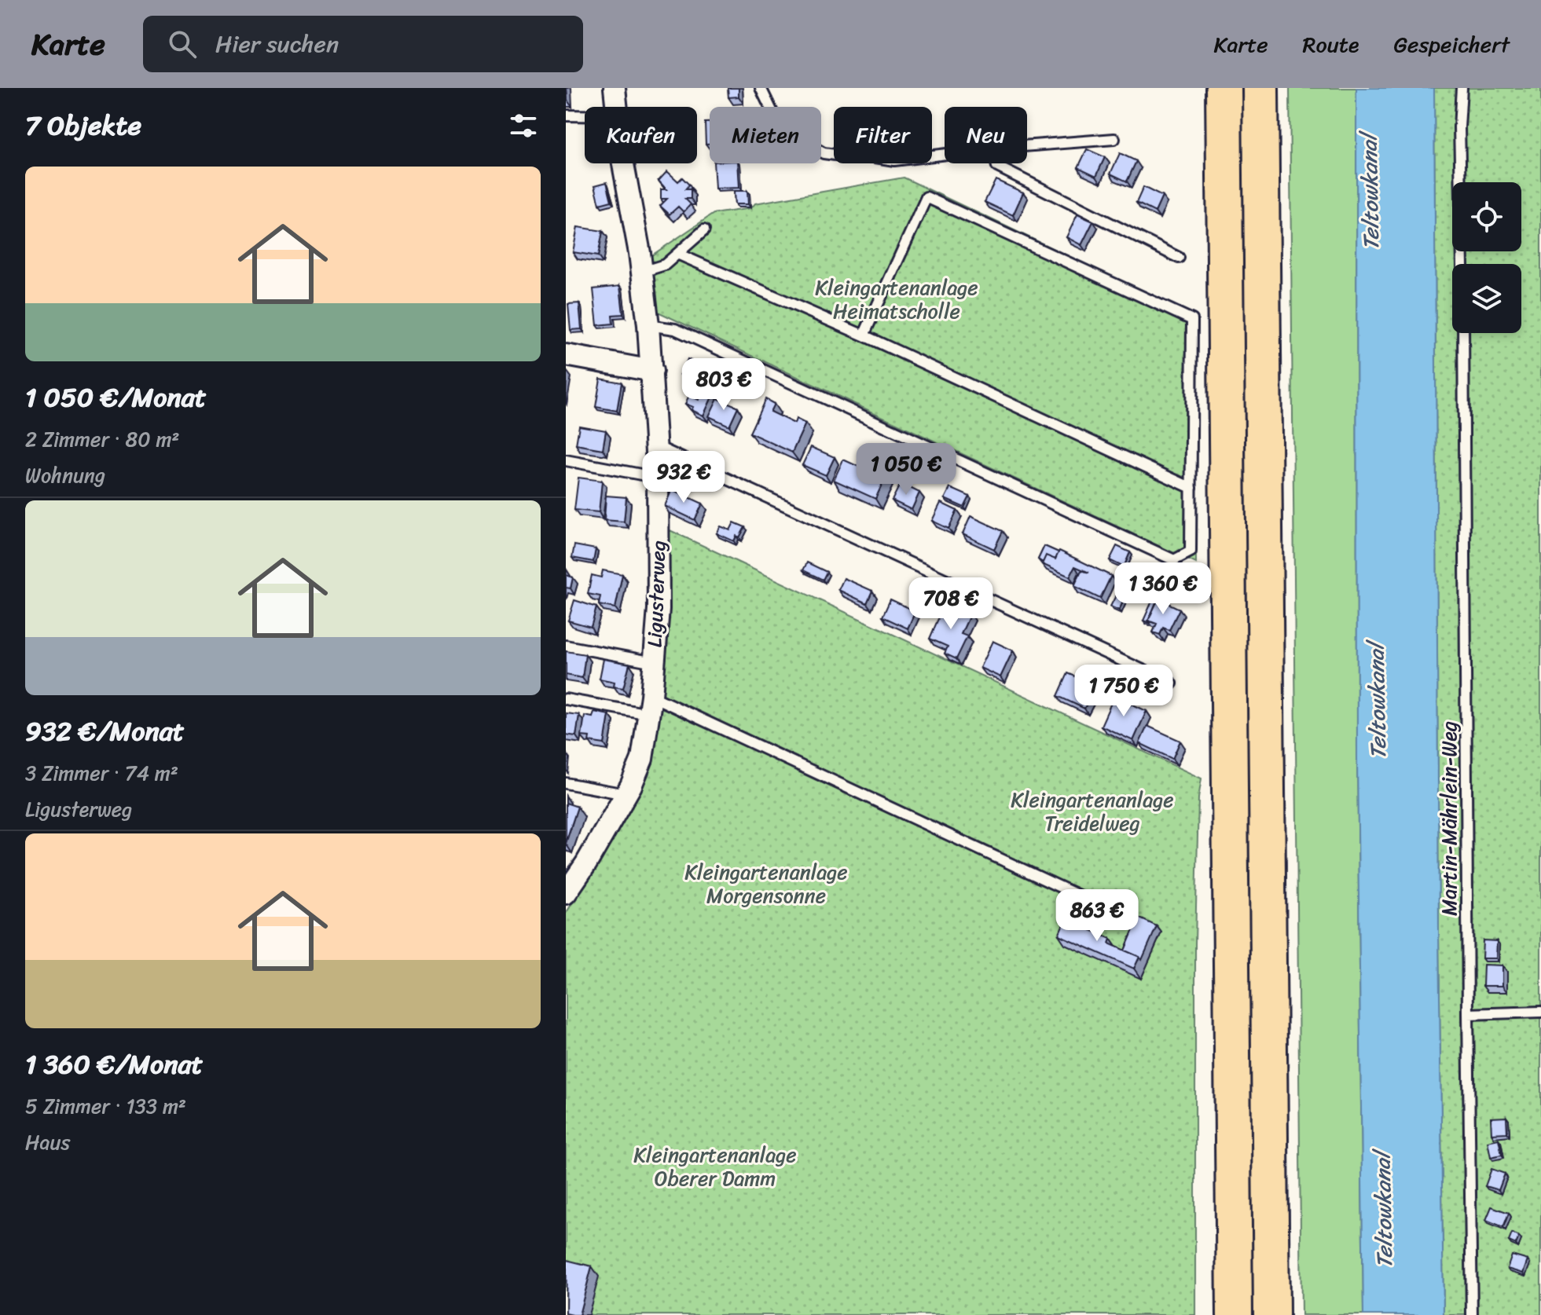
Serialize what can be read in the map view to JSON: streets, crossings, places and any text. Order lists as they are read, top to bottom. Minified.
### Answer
{"streets":{"street":["Ligusterweg"],"lane":["Martin-Mährlein-Weg"]},"water":["Teltowkanal"],"parks":["Kleingartenanlage Heimatscholle","Kleingartenanlage Treidelweg","Kleingartenanlage Morgensonne","Kleingartenanlage Oberer Damm"],"page":{"header":"Karte","search":"Hier suchen","nav":["Karte","Route","Gespeichert"],"heading":"7 Objekte","chip":["Kaufen","Mieten","Filter","Neu"],"list":[{"name":"1 050 €/Monat","note":"2 Zimmer · 80 m² · Wohnung"},{"name":"932 €/Monat","note":"3 Zimmer · 74 m² · Ligusterweg"},{"name":"1 360 €/Monat","note":"5 Zimmer · 133 m² · Haus"}],"price":["803 €","1 050 €","932 €","1 360 €","708 €","1 750 €","863 €"]}}
